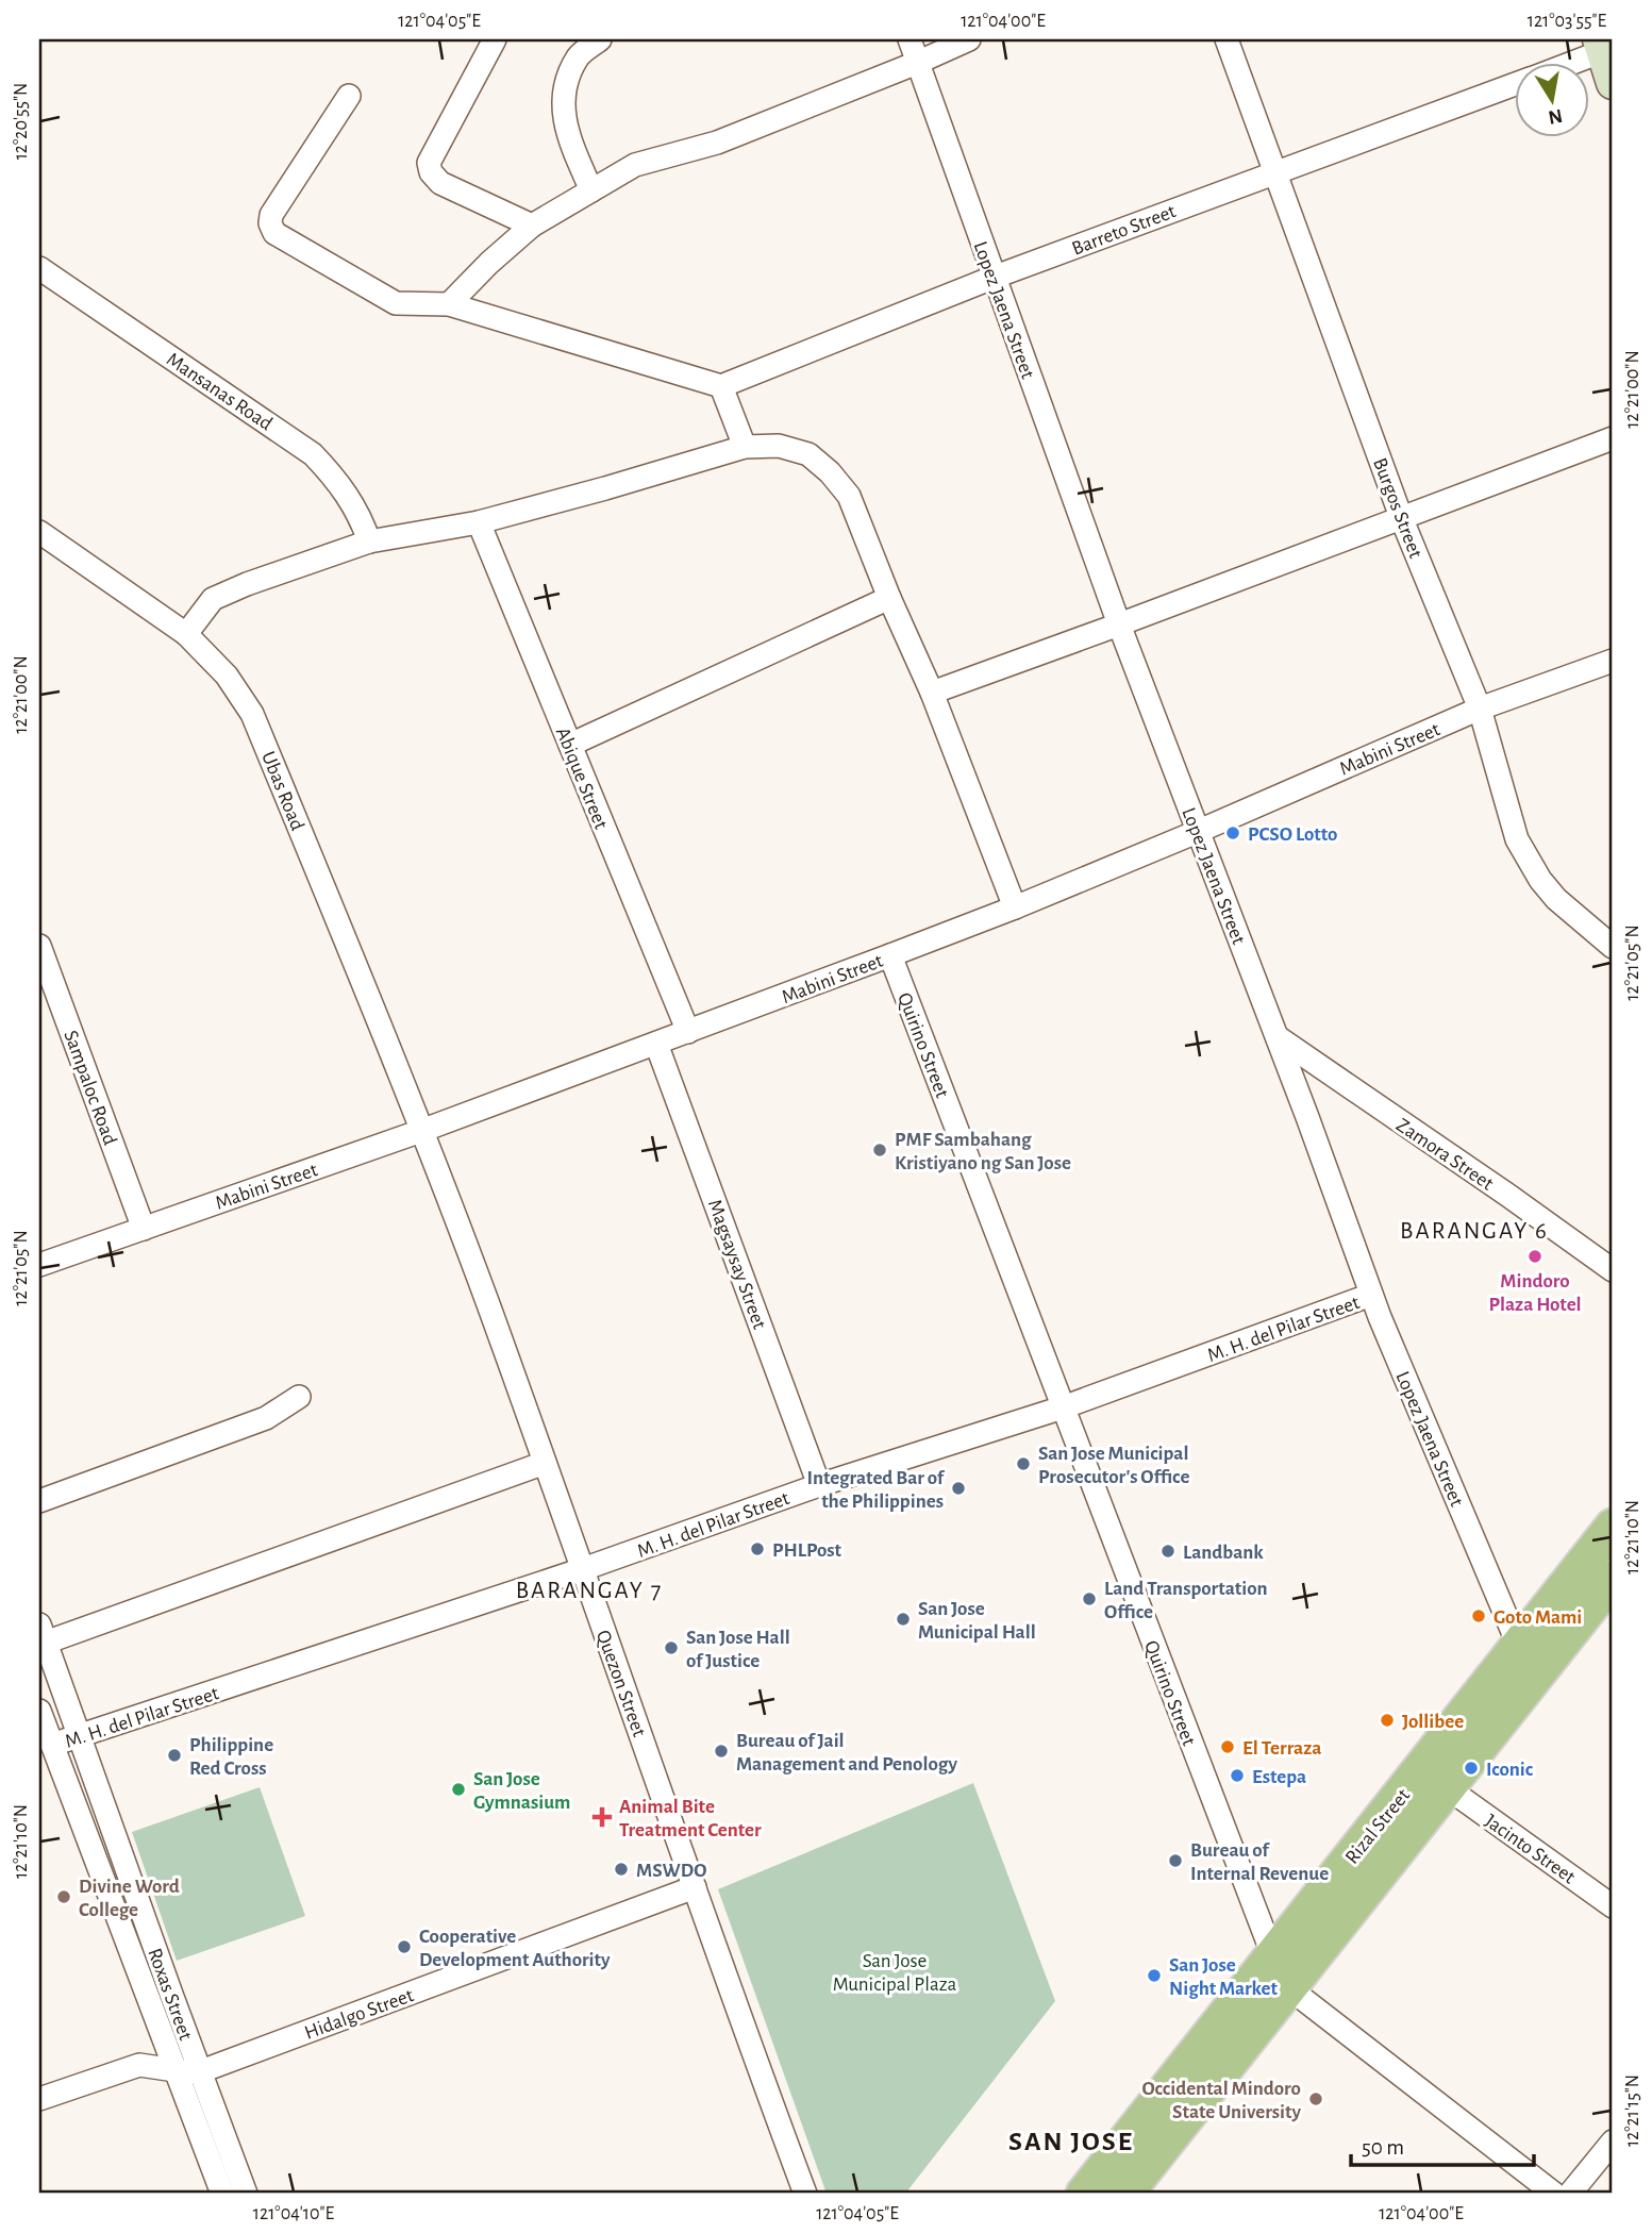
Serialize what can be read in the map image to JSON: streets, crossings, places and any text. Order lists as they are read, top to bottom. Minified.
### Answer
{"streets":{"main road":["Rizal Street"],"street":["Barreto Street","Lopez Jaena Street","Mansanas Road","Burgos Street","Mabini Street","Abique Street","Ubas Road","Quirino Street","Sampaloc Road","Zamora Street","Magsaysay Street","M. H. del Pilar Street","Quezon Street","Jacinto Street","Roxas Street","Hidalgo Street"]},"crossings":[["Barreto Street","Lopez Jaena Street"],["Barreto Street","Burgos Street"],["Lopez Jaena Street","Mabini Street"],["Lopez Jaena Street","Zamora Street"],["Lopez Jaena Street","M. H. del Pilar Street"],["Lopez Jaena Street","Rizal Street"],["Burgos Street","Mabini Street"],["Mabini Street","Abique Street"],["Mabini Street","Ubas Road"],["Mabini Street","Quirino Street"],["Mabini Street","Sampaloc Road"],["Mabini Street","Magsaysay Street"],["Mabini Street","Quezon Street"],["Ubas Road","Quezon Street"],["Quirino Street","M. H. del Pilar Street"],["Quirino Street","Rizal Street"],["Magsaysay Street","M. H. del Pilar Street"],["M. H. del Pilar Street","Quezon Street"],["M. H. del Pilar Street","Roxas Street"],["Quezon Street","Hidalgo Street"],["Rizal Street","Jacinto Street"],["Roxas Street","Hidalgo Street"]],"districts":["BARANGAY 6","BARANGAY 7","SAN JOSE"],"parks":["San Jose Municipal Plaza"],"places":{"other":["PCSO Lotto","PMF Sambahang Kristiyano ng San Jose","Mindoro Plaza Hotel","San Jose Municipal Prosecutor's Office","Integrated Bar of the Philippines","PHLPost","Landbank","Land Transportation Office","Goto Mami","San Jose Municipal Hall","San Jose Hall of Justice","Jollibee","El Terraza","Bureau of Jail Management and Penology","Philippine Red Cross","Iconic","Estepa","San Jose Gymnasium","Bureau of Internal Revenue","MSWDO","Divine Word College","Cooperative Development Authority","San Jose Night Market","Occidental Mindoro State University"],"health":["Animal Bite Treatment Center"]},"scale_bar":"50 m","north":"bottom","coordinates":["121°04'05\"E","121°04'00\"E","121°03'55\"E","12°20'55\"N","12°21'00\"N","12°21'05\"N","12°21'10\"N","12°21'15\"N","121°04'10\"E"]}
